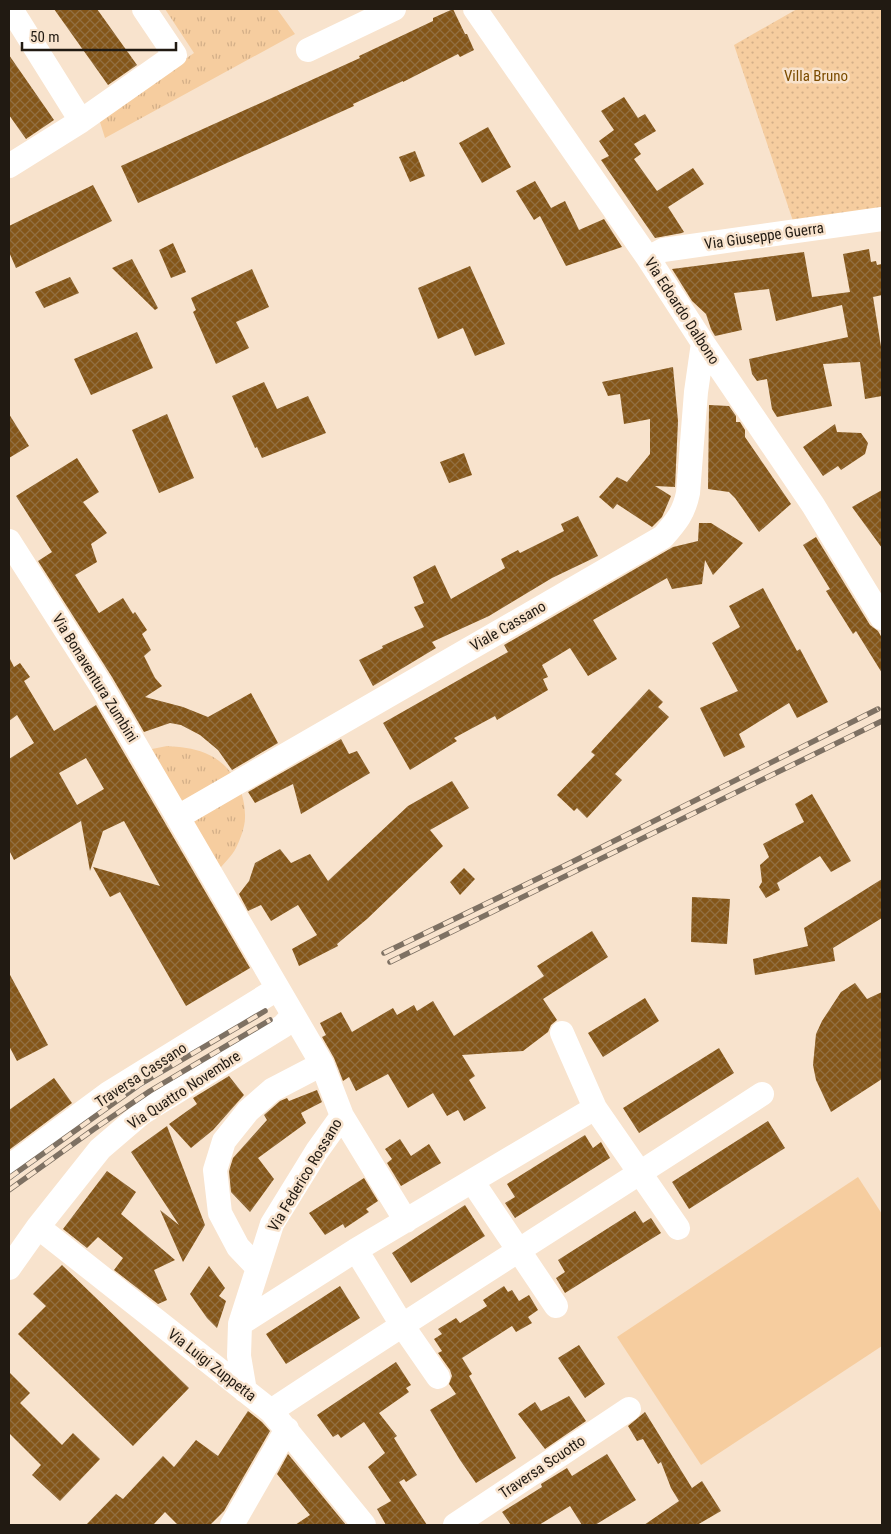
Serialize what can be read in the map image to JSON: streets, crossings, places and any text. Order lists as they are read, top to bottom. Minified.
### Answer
{"streets":{"street":["Via Giuseppe Guerra","Via Edoardo Dalbono","Viale Cassano","Via Bonaventura Zumbini","Traversa Cassano","Via Quattro Novembre","Via Federico Rossano","Via Luigi Zuppetta","Traversa Scuotto"]},"crossings":[["Via Giuseppe Guerra","Via Edoardo Dalbono"],["Via Edoardo Dalbono","Viale Cassano"],["Viale Cassano","Via Bonaventura Zumbini"],["Viale Cassano","Via Federico Rossano"],["Via Bonaventura Zumbini","Via Federico Rossano"],["Traversa Cassano","Via Federico Rossano"],["Via Quattro Novembre","Via Federico Rossano"],["Via Quattro Novembre","Via Luigi Zuppetta"],["Via Federico Rossano","Via Luigi Zuppetta"]],"parks":["Villa Bruno"],"scale_bar":"50 m"}
